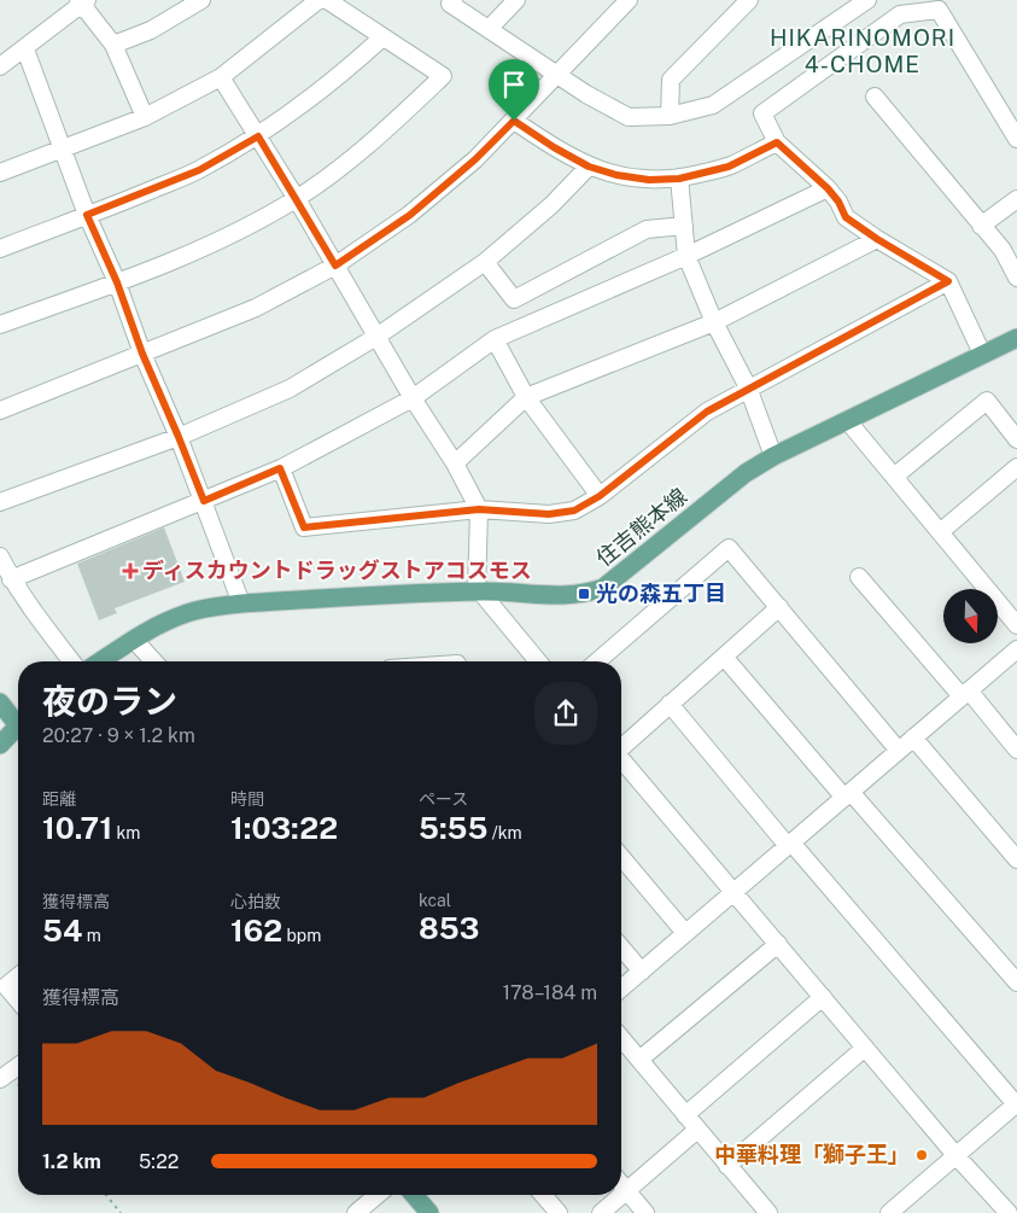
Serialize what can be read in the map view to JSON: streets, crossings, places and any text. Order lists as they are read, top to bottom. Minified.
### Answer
{"streets":{"main road":["住吉熊本線"]},"districts":["HIKARINOMORI 4-CHOME"],"places":{"health":["ディスカウントドラッグストアコスモス"],"transit":["光の森五丁目"],"other":["中華料理「獅子王」"]},"north":"bottom","page":{"heading":["夜のラン","20:27 · 9 × 1.2 km"],"stats":[["距離","10.71 km"],["時間","1:03:22"],["ペース","5:55 /km"],["獲得標高","54 m"],["心拍数","162 bpm"],["kcal","853"]],"chart":["獲得標高","178–184 m"],"list":[{"name":"1.2 km","note":"5:22"}]}}
